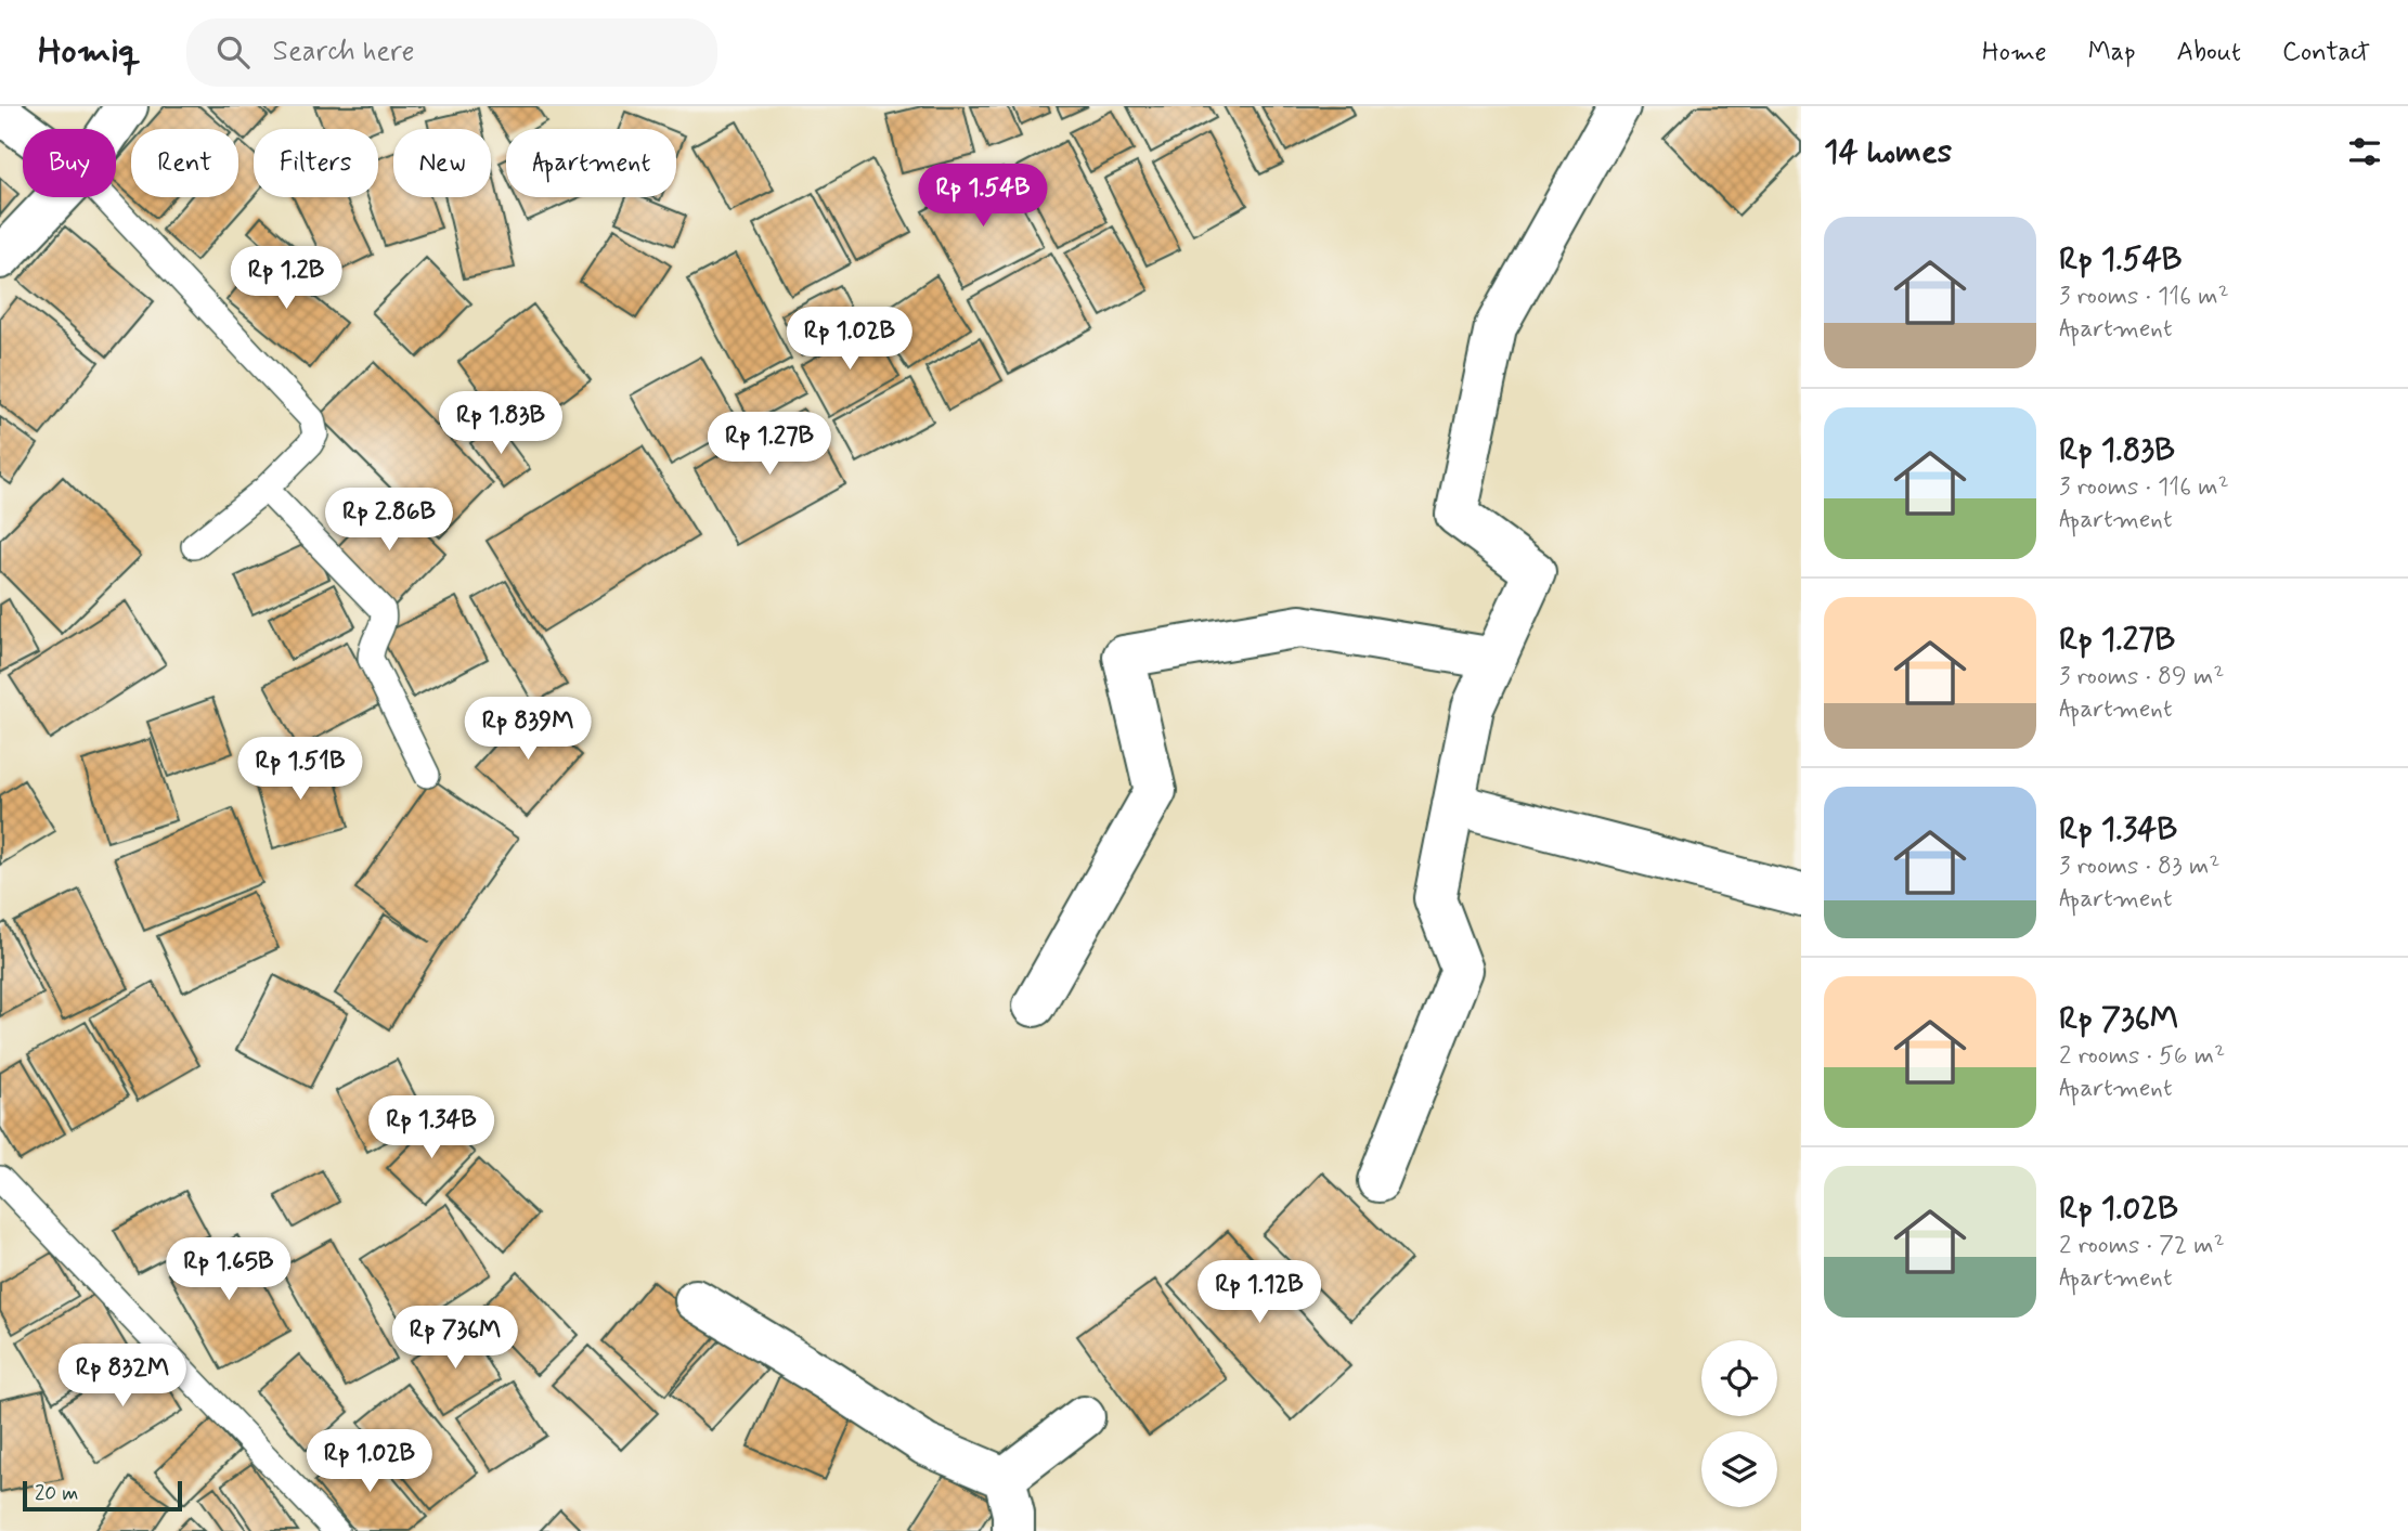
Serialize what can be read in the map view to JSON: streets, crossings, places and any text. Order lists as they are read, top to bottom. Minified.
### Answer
{"scale_bar":"20 m","page":{"header":"Homiq","search":"Search here","nav":["Home","Map","About","Contact"],"heading":"14 homes","chip":["Buy","Rent","Filters","New","Apartment"],"price":["Rp 1.54B","Rp 1.2B","Rp 1.02B","Rp 1.83B","Rp 1.27B","Rp 2.86B","Rp 839M","Rp 1.51B","Rp 1.34B","Rp 1.65B","Rp 1.12B","Rp 736M","Rp 832M","Rp 1.02B"],"list":[{"name":"Rp 1.54B","note":"3 rooms · 116 m² · Apartment"},{"name":"Rp 1.83B","note":"3 rooms · 116 m² · Apartment"},{"name":"Rp 1.27B","note":"3 rooms · 89 m² · Apartment"},{"name":"Rp 1.34B","note":"3 rooms · 83 m² · Apartment"},{"name":"Rp 736M","note":"2 rooms · 56 m² · Apartment"},{"name":"Rp 1.02B","note":"2 rooms · 72 m² · Apartment"}],"scale":"20 m"}}
